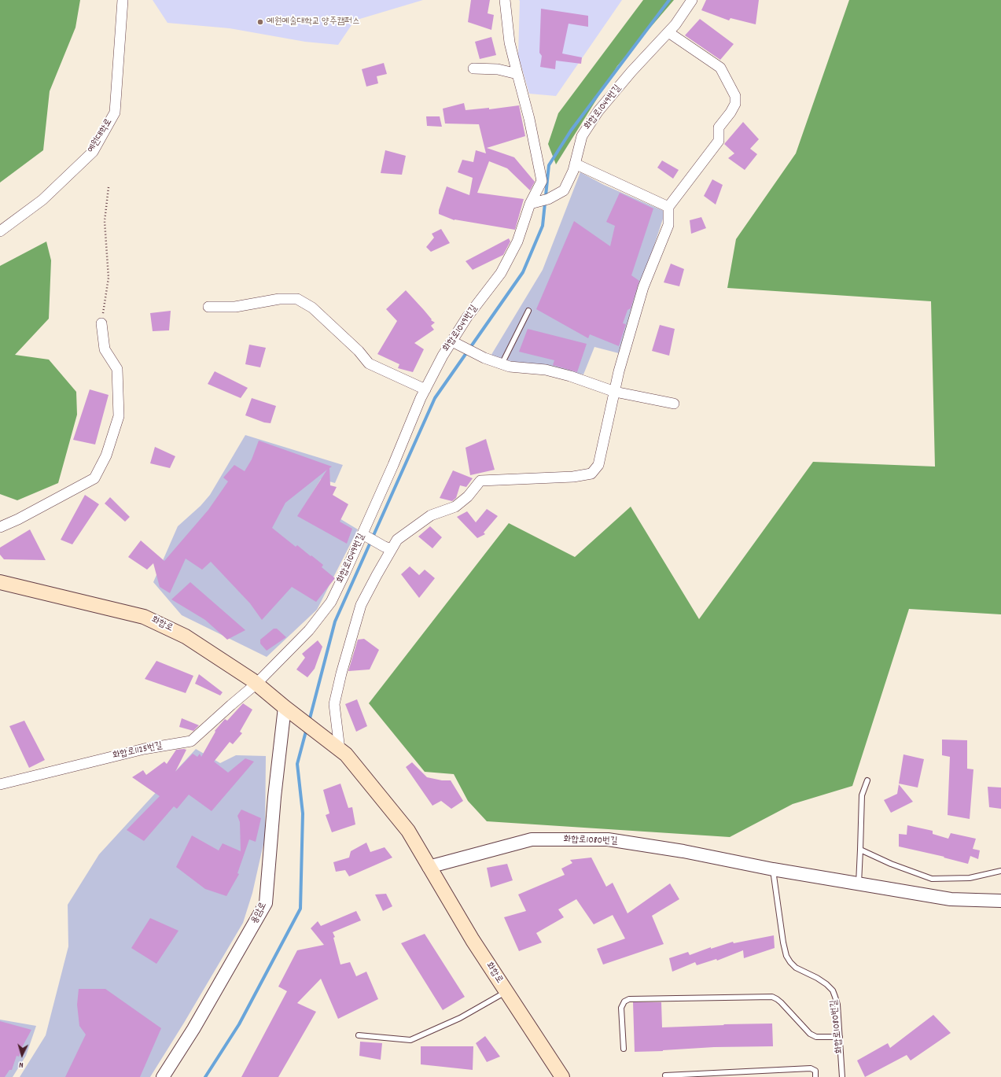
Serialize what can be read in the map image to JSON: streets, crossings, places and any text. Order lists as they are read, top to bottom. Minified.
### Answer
{"streets":{"main road":["화합로"],"street":["화합로1049번길","예원대학로","화합로1125번길","화합로1080번길","용암로"]},"crossings":[["화합로1049번길","화합로"],["화합로1049번길","화합로1125번길"],["화합로","화합로1125번길"],["화합로","화합로1080번길"],["화합로","용암로"]],"places":["예원예술대학교 양주캠퍼스"],"north":"bottom"}
